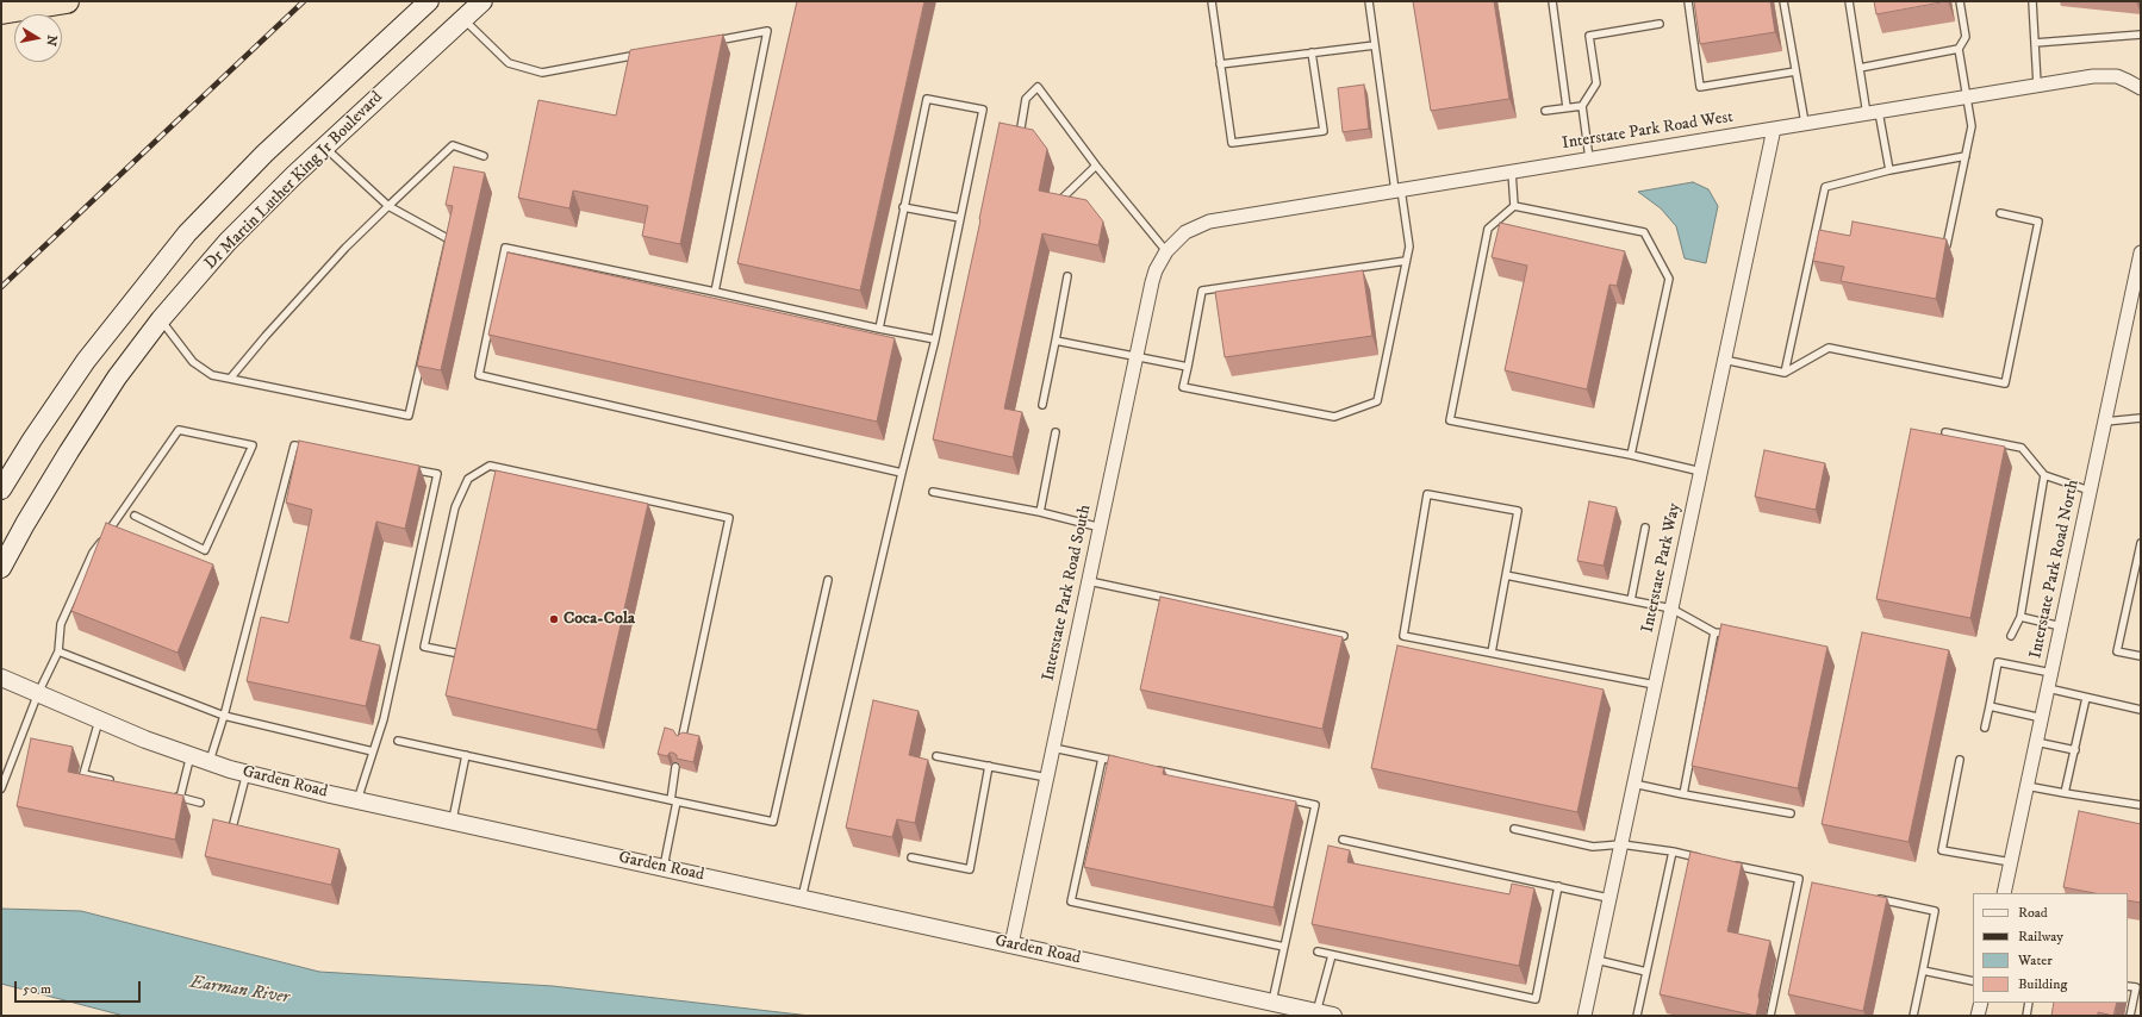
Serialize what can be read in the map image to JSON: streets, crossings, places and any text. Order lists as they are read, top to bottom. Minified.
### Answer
{"streets":{"main road":["Dr Martin Luther King Jr Boulevard"],"street":["Interstate Park Road West","Interstate Park Way","Interstate Park Road North","Interstate Park Road South","Garden Road"]},"crossings":[["Interstate Park Road West","Interstate Park Way"],["Interstate Park Road West","Interstate Park Road South"],["Interstate Park Road South","Garden Road"]],"water":["Earman River"],"places":["Coca-Cola"],"legend":["Road","Railway","Water","Building"],"scale_bar":"50 m","north":"right"}
